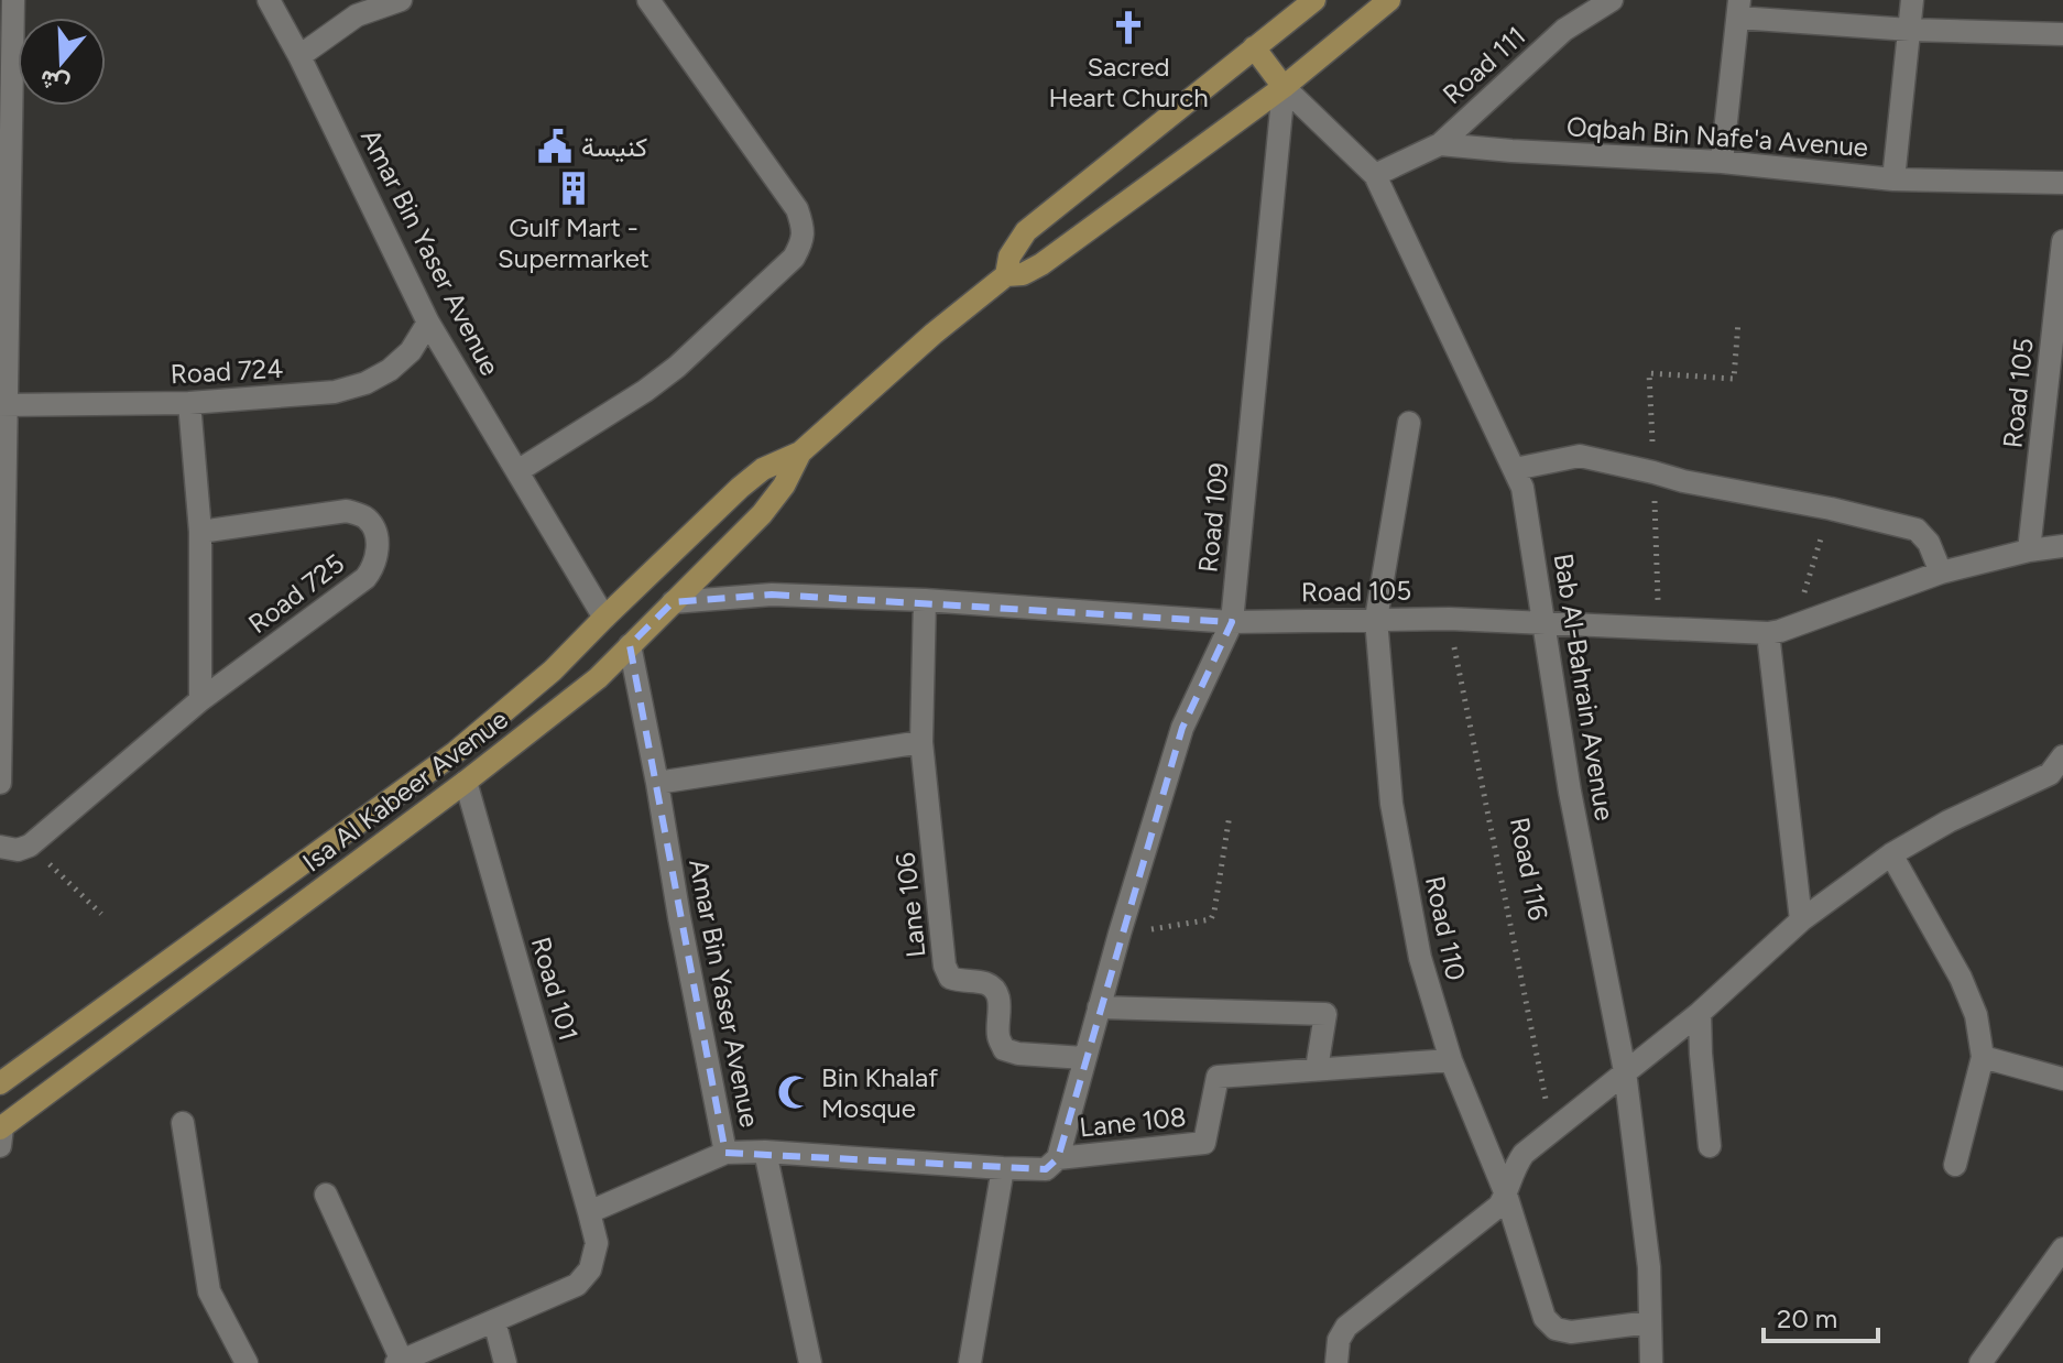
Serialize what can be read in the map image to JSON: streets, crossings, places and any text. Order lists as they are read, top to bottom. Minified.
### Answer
{"streets":{"main road":["Isa Al Kabeer Avenue"],"street":["Road 111","Oqbah Bin Nafe'a Avenue","Amar Bin Yaser Avenue","Road 724","Road 105","Road 109","Road 725","Bab Al-Bahrain Avenue","Lane 106","Road 110","Road 101","Lane 108"],"path":["Road 116"]},"crossings":[["Road 111","Oqbah Bin Nafe'a Avenue"],["Amar Bin Yaser Avenue","Road 724"],["Amar Bin Yaser Avenue","Isa Al Kabeer Avenue"],["Road 105","Road 109"],["Road 105","Bab Al-Bahrain Avenue"],["Road 105","Isa Al Kabeer Avenue"],["Road 105","Road 116"],["Road 105","Lane 106"],["Road 105","Road 110"],["Road 109","Bab Al-Bahrain Avenue"],["Road 109","Isa Al Kabeer Avenue"],["Road 109","Lane 106"],["Road 109","Lane 108"],["Bab Al-Bahrain Avenue","Isa Al Kabeer Avenue"],["Bab Al-Bahrain Avenue","Road 110"],["Isa Al Kabeer Avenue","Road 101"],["Road 110","Lane 108"]],"places":{"church":["Sacred Heart Church"],"public building":["كنيسة"],"building":["Gulf Mart - Supermarket"],"mosque":["Bin Khalaf Mosque"]},"scale_bar":"20 m","north":"bottom"}
